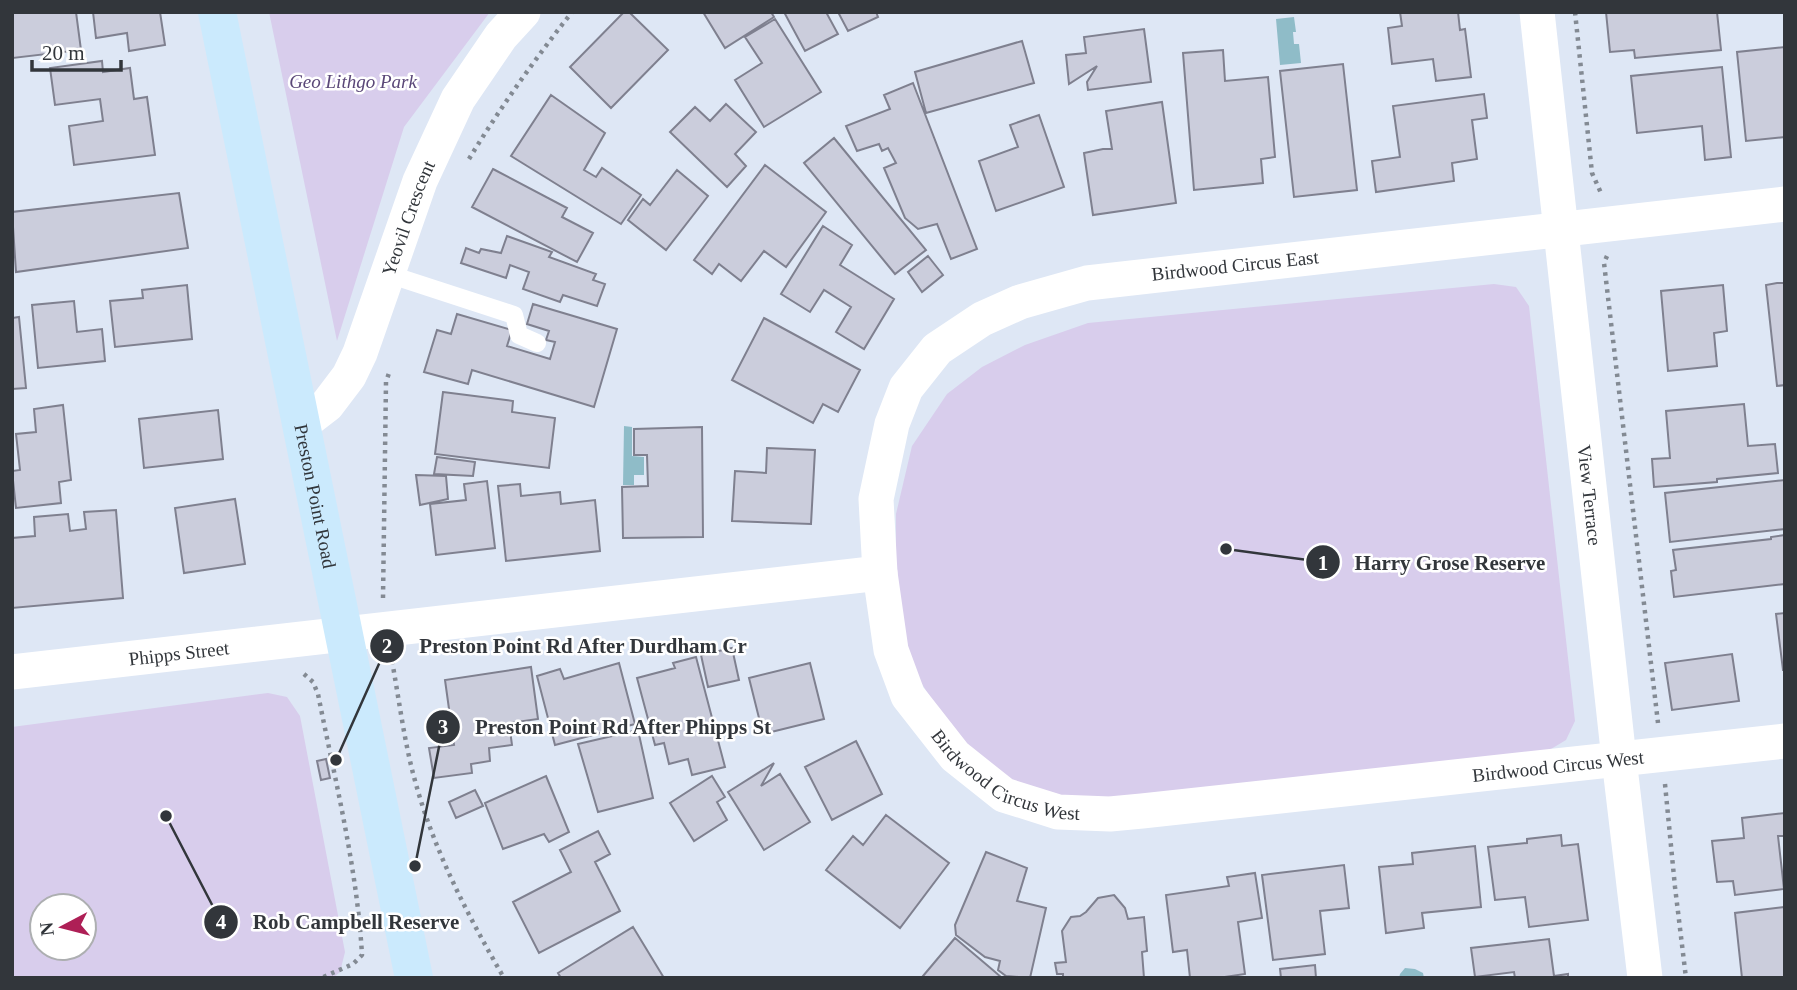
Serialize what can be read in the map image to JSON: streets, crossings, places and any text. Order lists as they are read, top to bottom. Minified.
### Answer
{"streets":{"main road":["Preston Point Road"],"street":["Yeovil Crescent","Birdwood Circus East","View Terrace","Phipps Street","Birdwood Circus West"]},"crossings":[["Yeovil Crescent","Preston Point Road"],["Birdwood Circus East","View Terrace"],["Birdwood Circus East","Birdwood Circus West"],["Preston Point Road","Phipps Street"],["View Terrace","Birdwood Circus West"]],"parks":["Geo Lithgo Park"],"places":["Harry Grose Reserve","Preston Point Rd After Durdham Cr","Rob Campbell Reserve","Preston Point Rd After Phipps St"],"scale_bar":"20 m","north":"left"}
